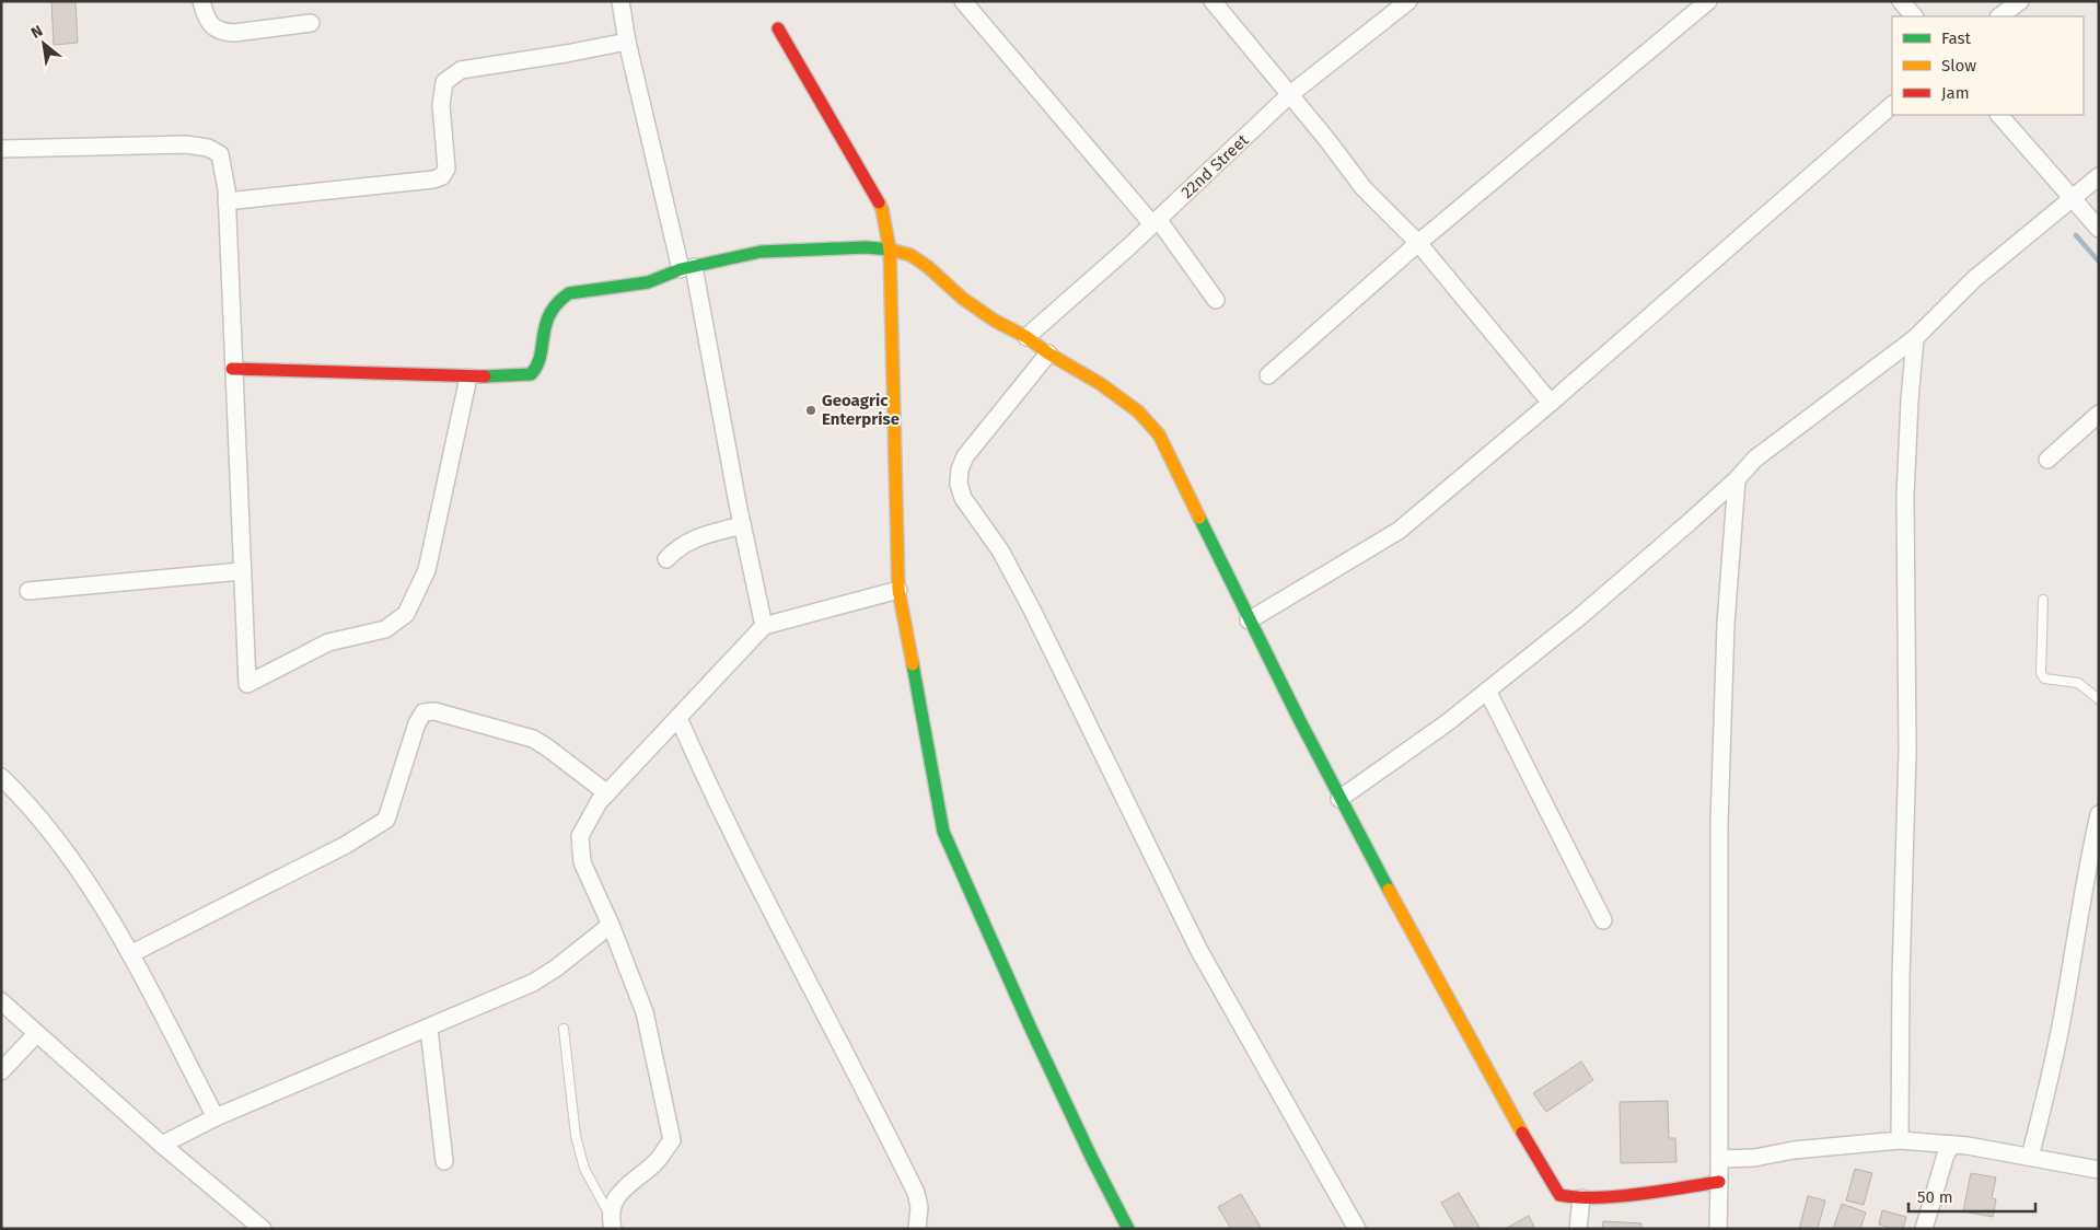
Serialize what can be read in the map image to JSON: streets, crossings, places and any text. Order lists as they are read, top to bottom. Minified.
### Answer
{"streets":{"street":["22nd Street"]},"places":["Geoagric Enterprise"],"legend":["Fast","Slow","Jam"],"scale_bar":"50 m","north":"top left"}
